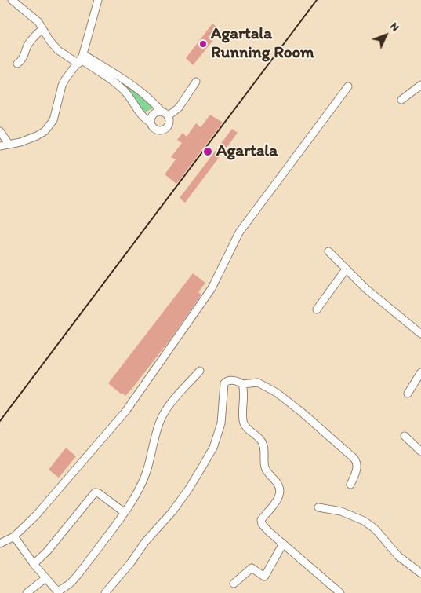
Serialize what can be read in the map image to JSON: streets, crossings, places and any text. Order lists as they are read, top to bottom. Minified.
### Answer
{"places":["Agartala Running Room","Agartala"],"north":"top right"}
